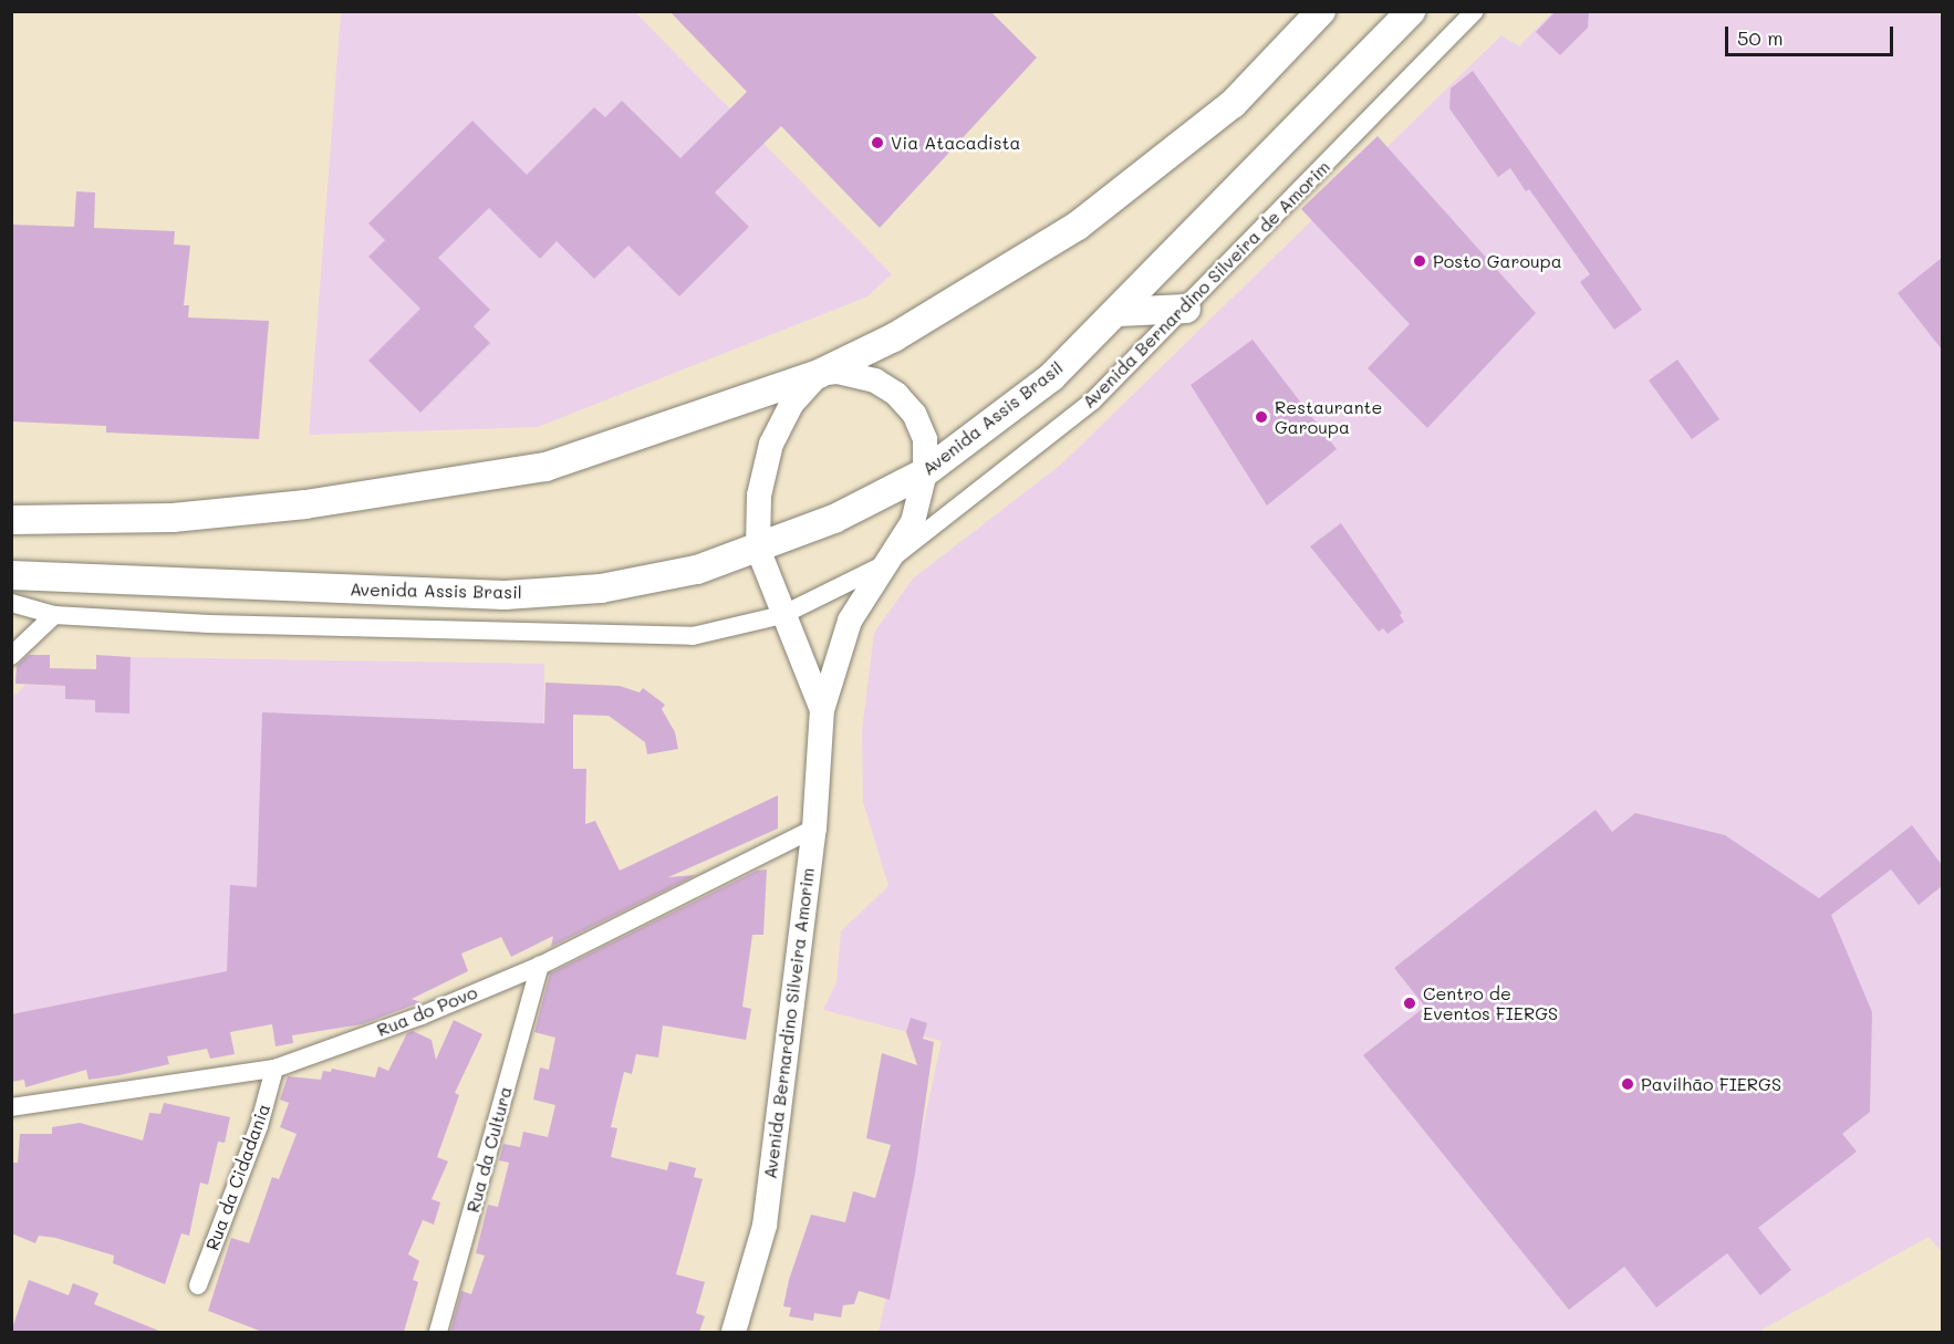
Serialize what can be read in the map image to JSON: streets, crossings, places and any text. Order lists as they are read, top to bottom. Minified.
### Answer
{"streets":{"main road":["Avenida Assis Brasil","Avenida Bernardino Silveira Amorim"],"street":["Avenida Bernardino Silveira de Amorim","Rua do Povo","Rua da Cultura","Rua da Cidadania"]},"crossings":[["Avenida Bernardino Silveira de Amorim","Avenida Bernardino Silveira Amorim"],["Avenida Assis Brasil","Avenida Bernardino Silveira Amorim"],["Rua do Povo","Avenida Bernardino Silveira Amorim"],["Rua do Povo","Rua da Cultura"],["Rua do Povo","Rua da Cidadania"]],"places":["Via Atacadista","Posto Garoupa","Restaurante Garoupa","Centro de Eventos FIERGS","Pavilhão FIERGS"],"scale_bar":"50 m"}
